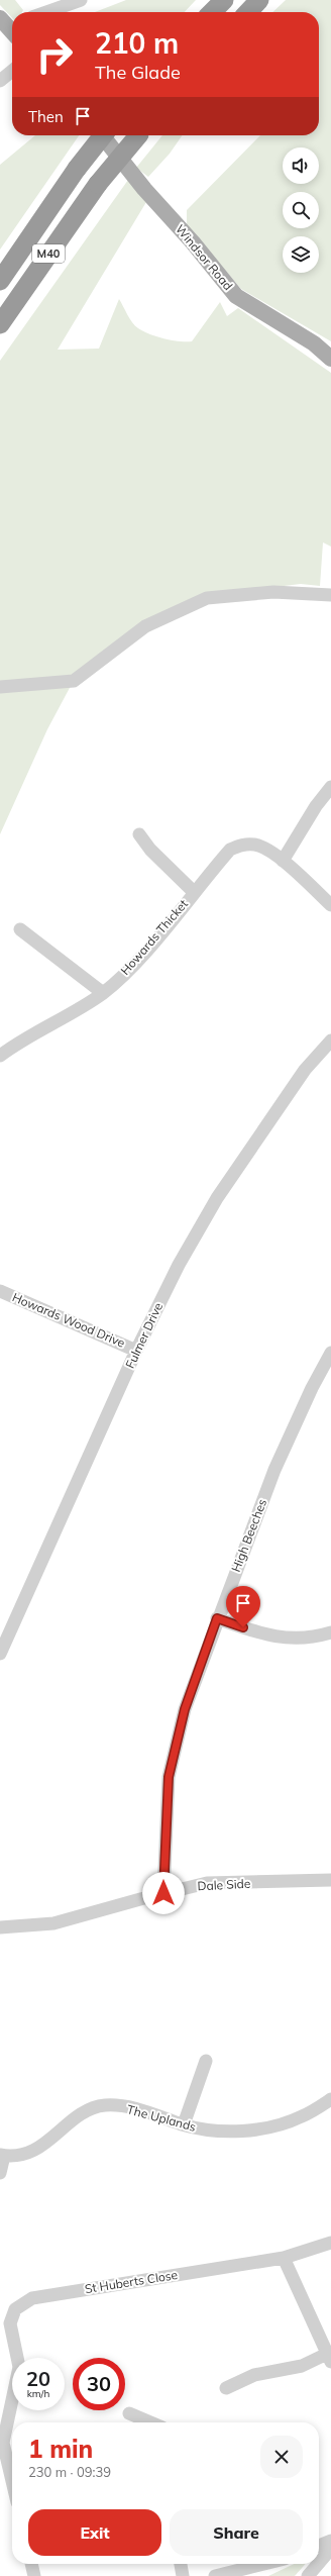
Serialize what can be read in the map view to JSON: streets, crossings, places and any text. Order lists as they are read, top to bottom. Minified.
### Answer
{"streets":{"highway":["M40"],"main road":["Windsor Road"],"street":["Howards Thicket","Howards Wood Drive","Fulmer Drive","High Beeches","Dale Side","The Uplands","St Huberts Close"]},"crossings":[["Howards Wood Drive","Fulmer Drive"],["High Beeches","Dale Side"]],"page":{"turn":["210 m","The Glade"],"then":"Then","speed":"20 km/h","limit":"30","heading":["1 min","230 m · 09:39"],"buttons":["Exit","Share"]}}
